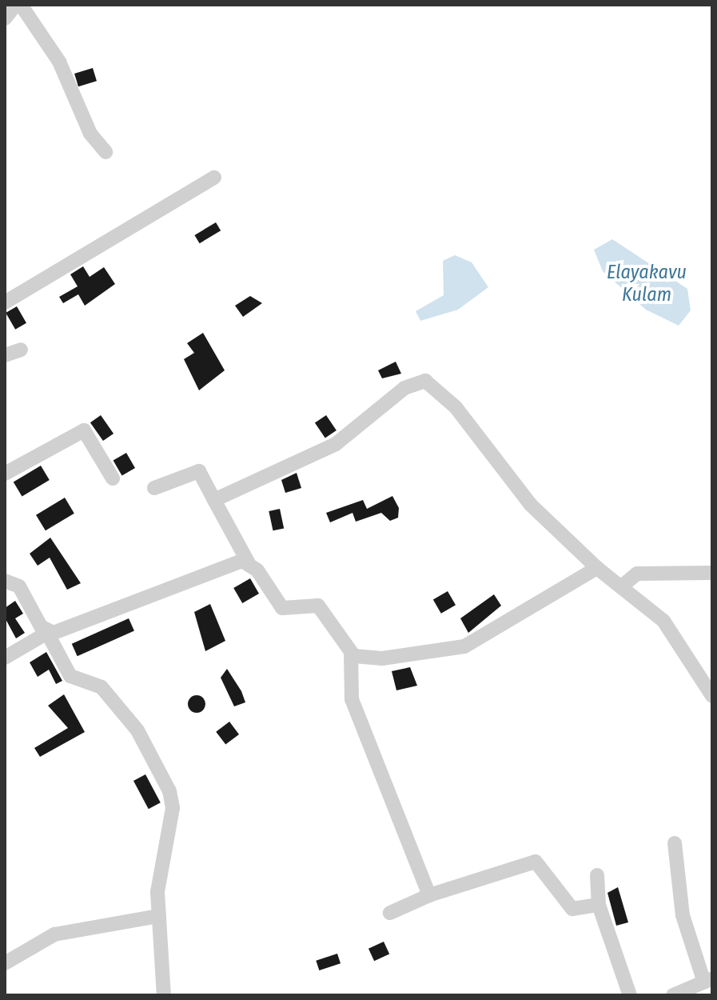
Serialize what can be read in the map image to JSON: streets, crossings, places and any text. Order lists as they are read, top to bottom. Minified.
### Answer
{"water":["Elayakavu Kulam"]}
